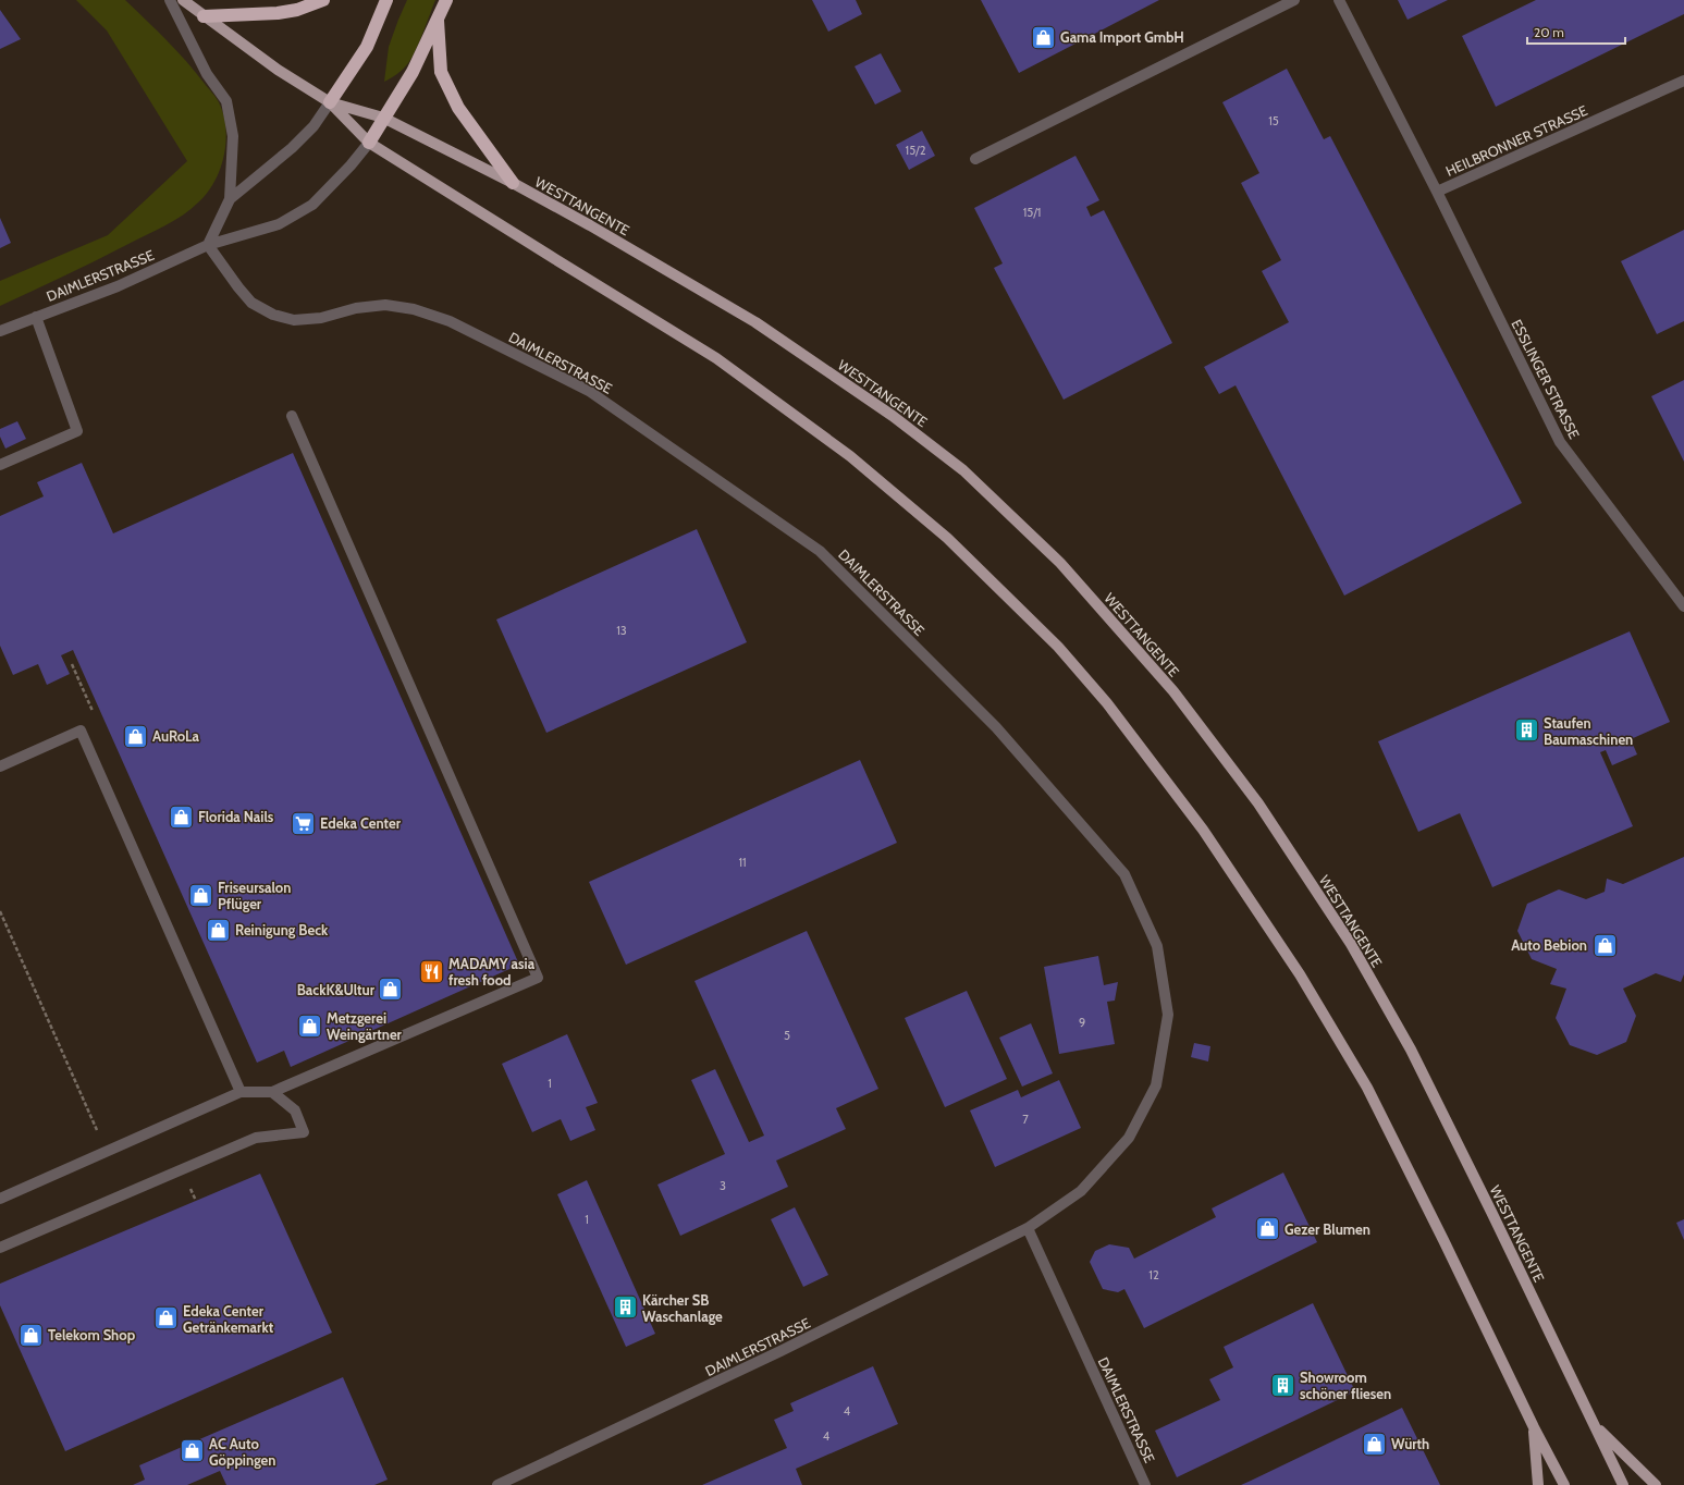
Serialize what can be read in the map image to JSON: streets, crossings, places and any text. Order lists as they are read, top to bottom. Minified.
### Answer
{"streets":{"main road":["WESTTANGENTE"],"street":["HEILBRONNER STRASSE","DAIMLERSTRASSE","ESSLINGER STRASSE"]},"crossings":[["HEILBRONNER STRASSE","ESSLINGER STRASSE"],["WESTTANGENTE","DAIMLERSTRASSE"]],"places":{"shop":["Gama Import GmbH","AuRoLa","Florida Nails","Friseursalon Pflüger","Reinigung Beck","Auto Bebion","BackK&Ultur","Metzgerei Weingärtner","Gezer Blumen","Edeka Center Getränkemarkt","Telekom Shop","Würth","AC Auto Göppingen"],"building":["Staufen Baumaschinen","Kärcher SB Waschanlage","Showroom schöner fliesen"],"supermarket":["Edeka Center"],"restaurant":["MADAMY asia fresh food"]},"house_numbers":["15","15/2","15/1","13","11","9","5","1","7","3","1","12","4","4"],"scale_bar":"20 m"}
